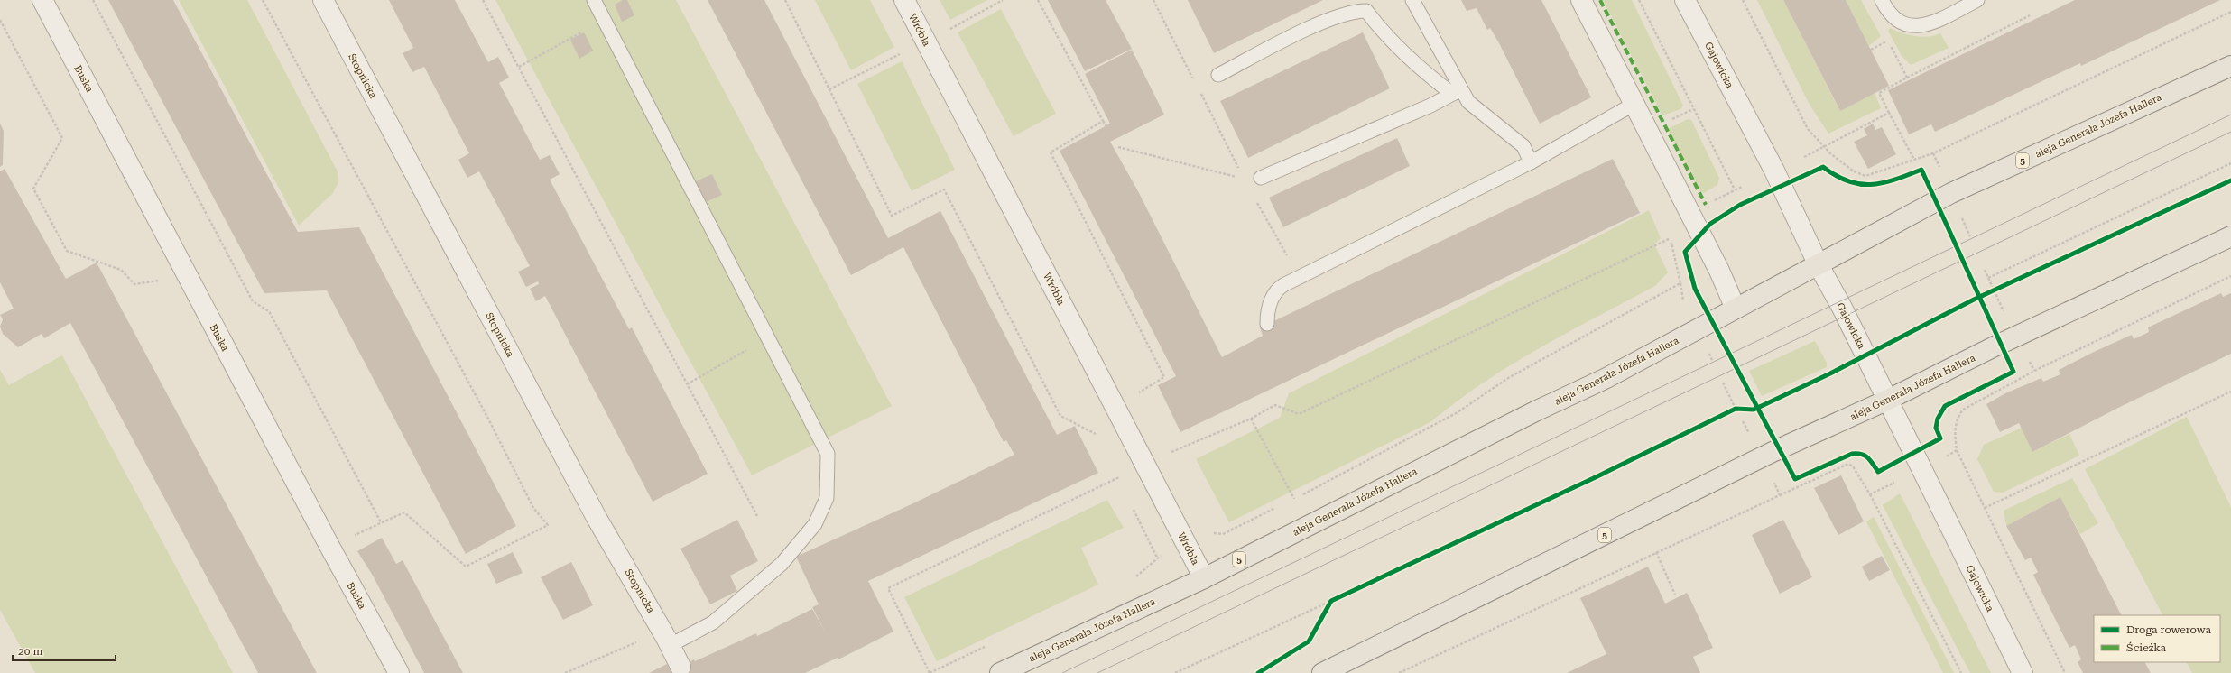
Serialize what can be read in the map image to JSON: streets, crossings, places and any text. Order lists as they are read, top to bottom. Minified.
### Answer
{"streets":{"main road":["aleja Generała Józefa Hallera","5"],"street":["Wróbla","Gajowicka","Stopnicka","Buska"]},"crossings":[["Wróbla","aleja Generała Józefa Hallera"],["Gajowicka","aleja Generała Józefa Hallera"]],"legend":["Droga rowerowa","Ścieżka"],"scale_bar":"20 m"}
